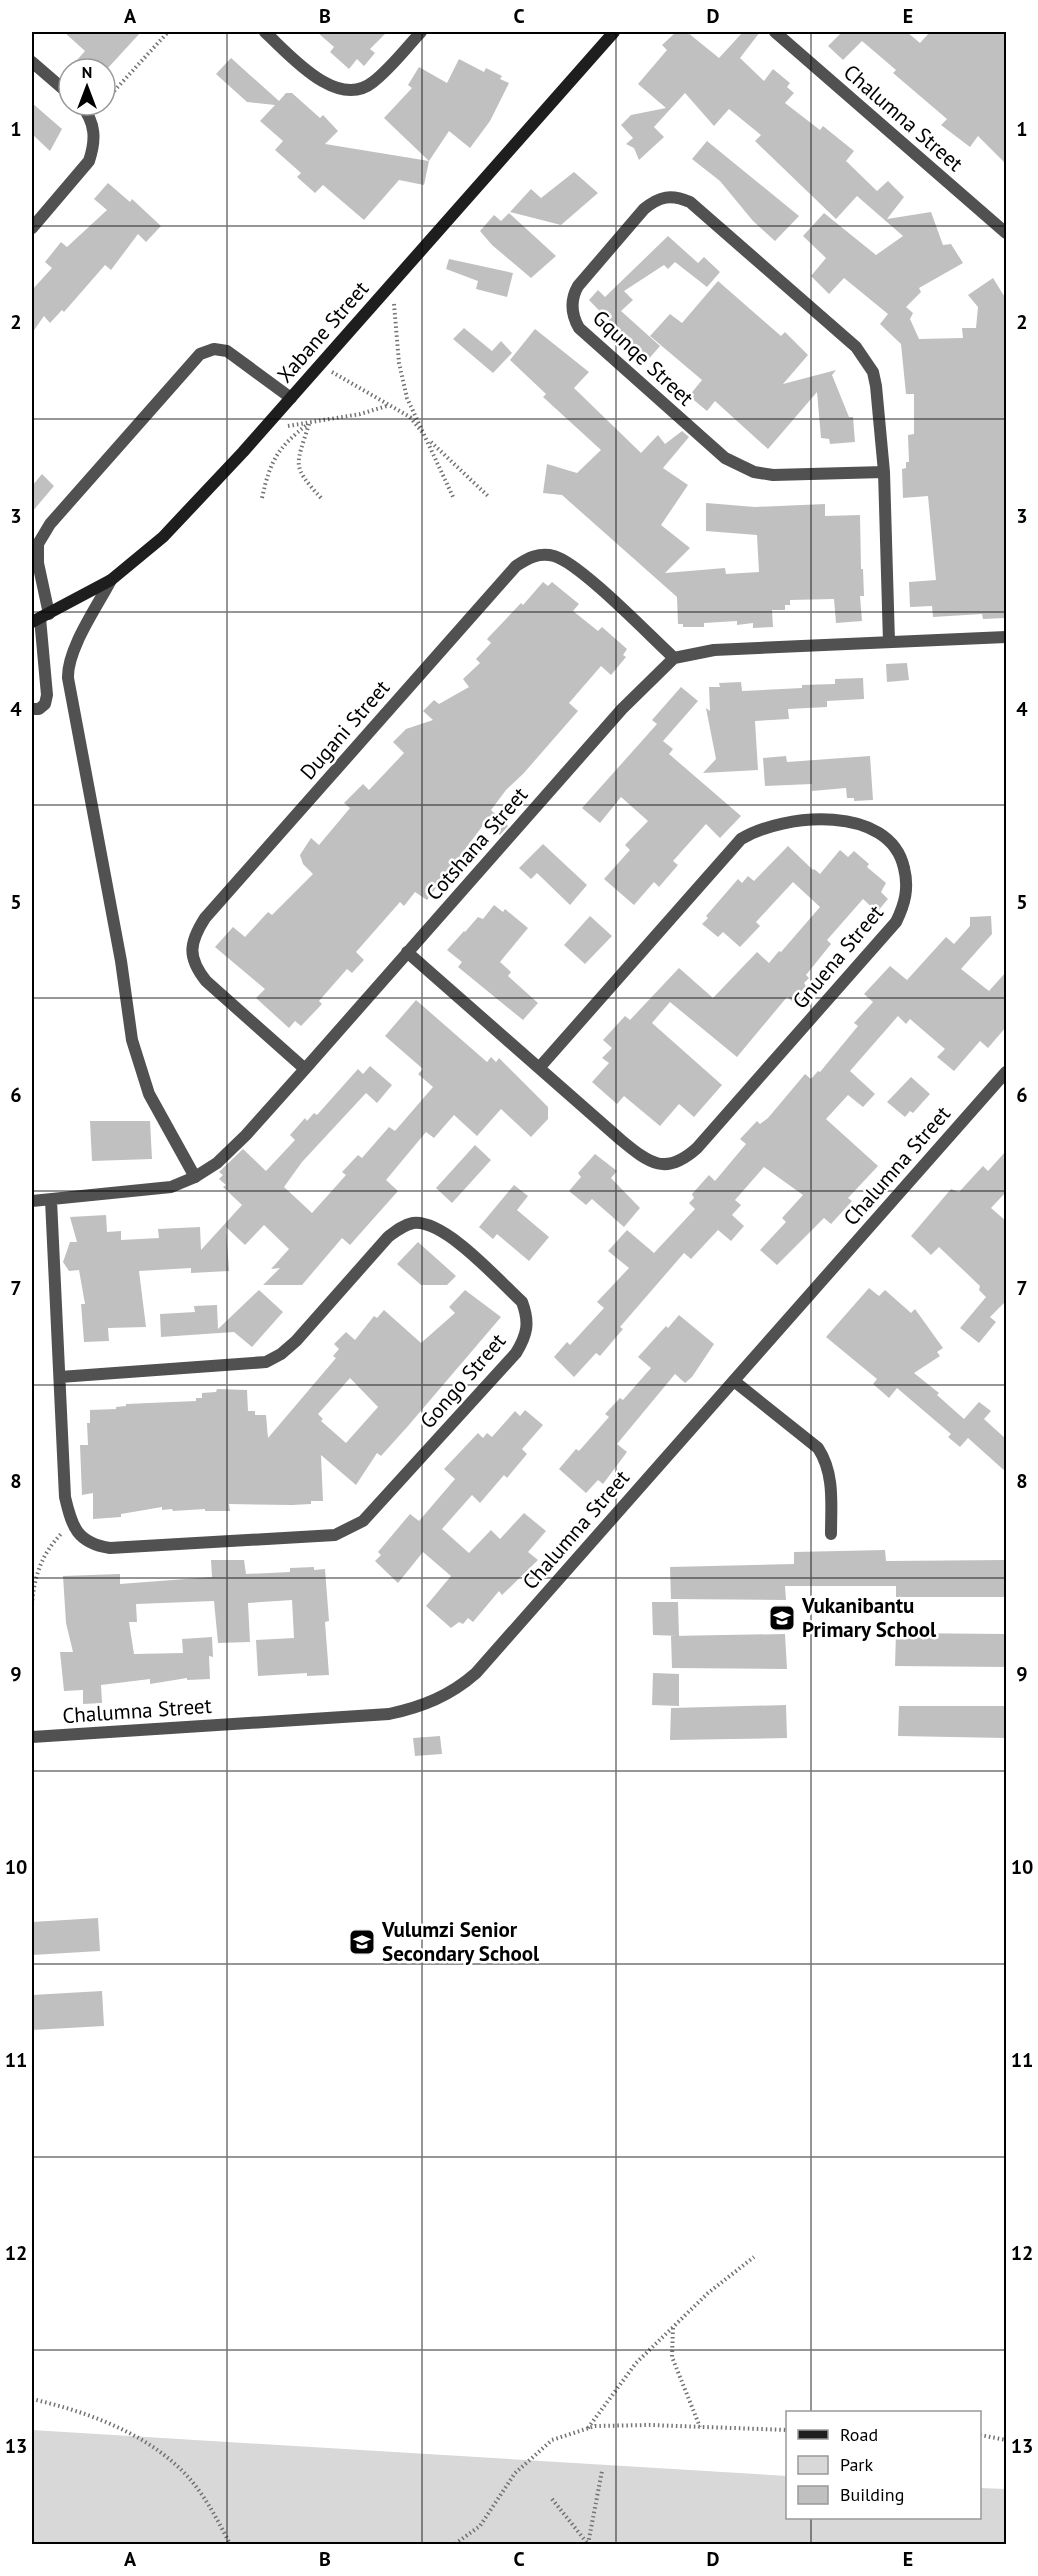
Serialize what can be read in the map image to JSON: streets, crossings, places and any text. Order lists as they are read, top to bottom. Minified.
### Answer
{"streets":{"street":["Chalumna Street","Xabane Street","Gqunqe Street","Dugani Street","Cotshana Street","Gnuena Street","Gongo Street"]},"crossings":[["Dugani Street","Cotshana Street"],["Cotshana Street","Gnuena Street"]],"places":{"school or university":["Vukanibantu Primary School","Vulumzi Senior Secondary School"]},"legend":["Road","Park","Building"],"north":"top","grid":{"columns":["A","B","C","D","E"],"rows":["1","2","3","4","5","6","7","8","9","10","11","12","13"]}}
